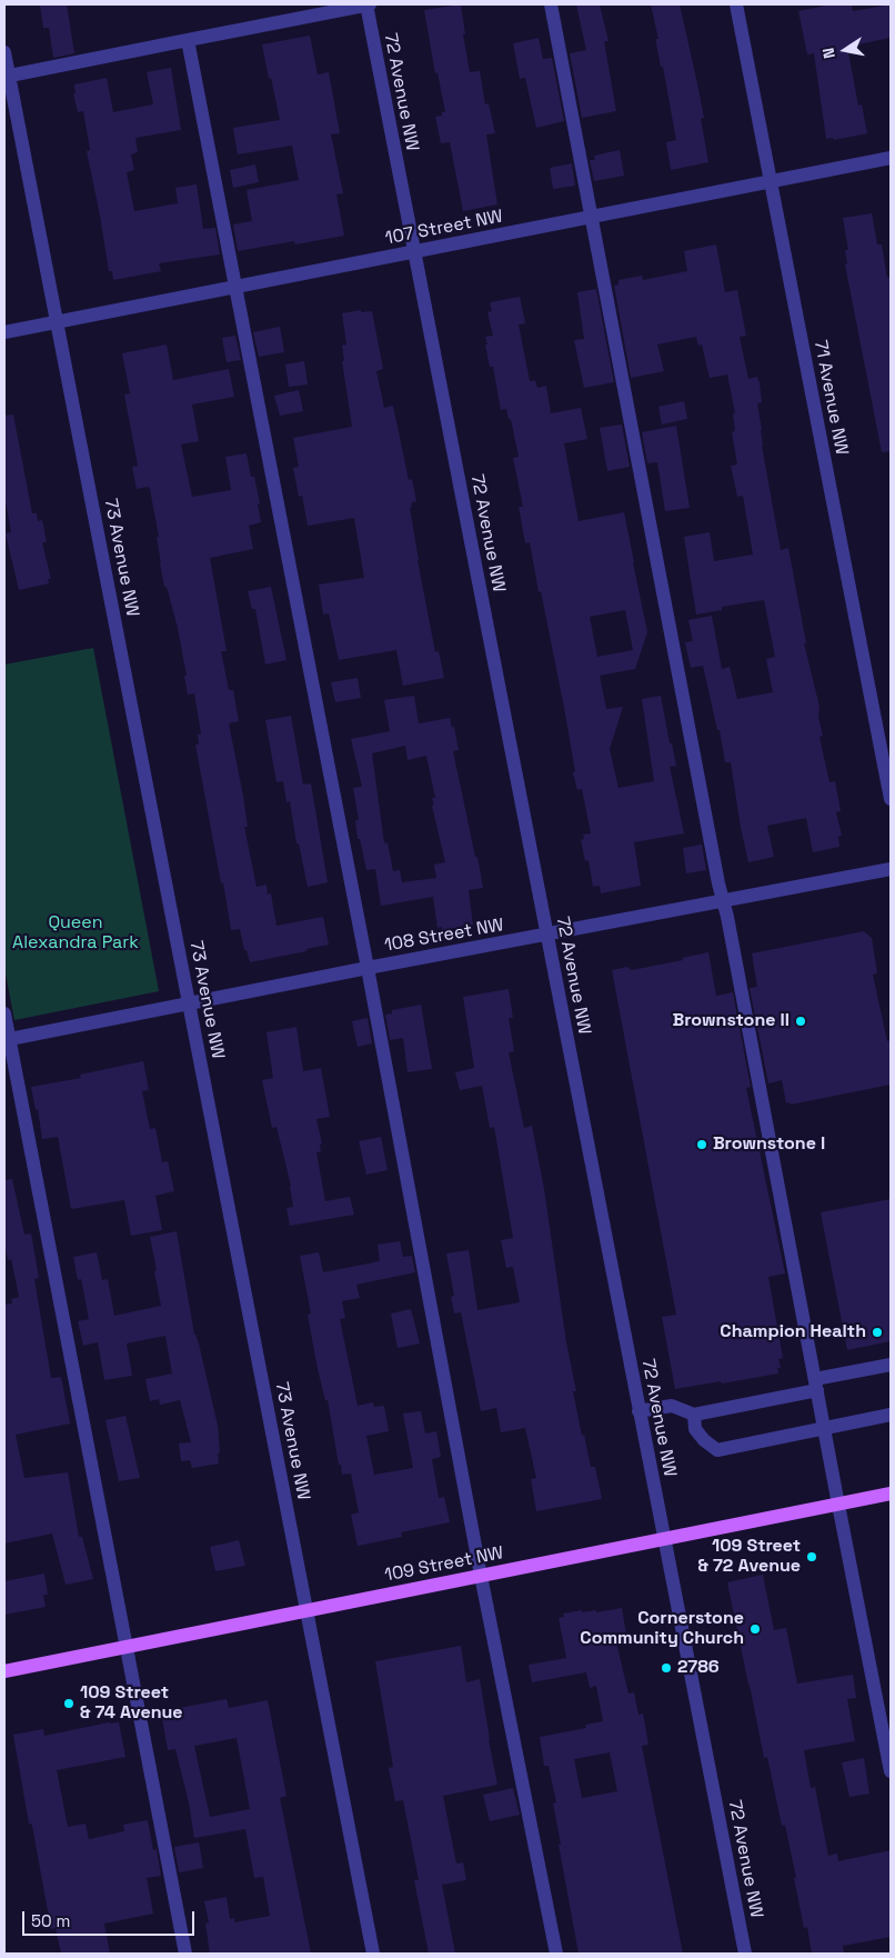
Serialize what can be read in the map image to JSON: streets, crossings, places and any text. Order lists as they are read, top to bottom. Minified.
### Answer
{"streets":{"main road":["109 Street NW"],"street":["72 Avenue NW","107 Street NW","71 Avenue NW","73 Avenue NW","108 Street NW"]},"crossings":[["72 Avenue NW","107 Street NW"],["72 Avenue NW","108 Street NW"],["72 Avenue NW","109 Street NW"],["107 Street NW","71 Avenue NW"],["107 Street NW","73 Avenue NW"],["73 Avenue NW","108 Street NW"],["73 Avenue NW","109 Street NW"]],"parks":["Queen Alexandra Park"],"places":["Brownstone II","Brownstone I","Champion Health","109 Street & 72 Avenue","Cornerstone Community Church","2786","109 Street & 74 Avenue"],"scale_bar":"50 m","north":"left"}
